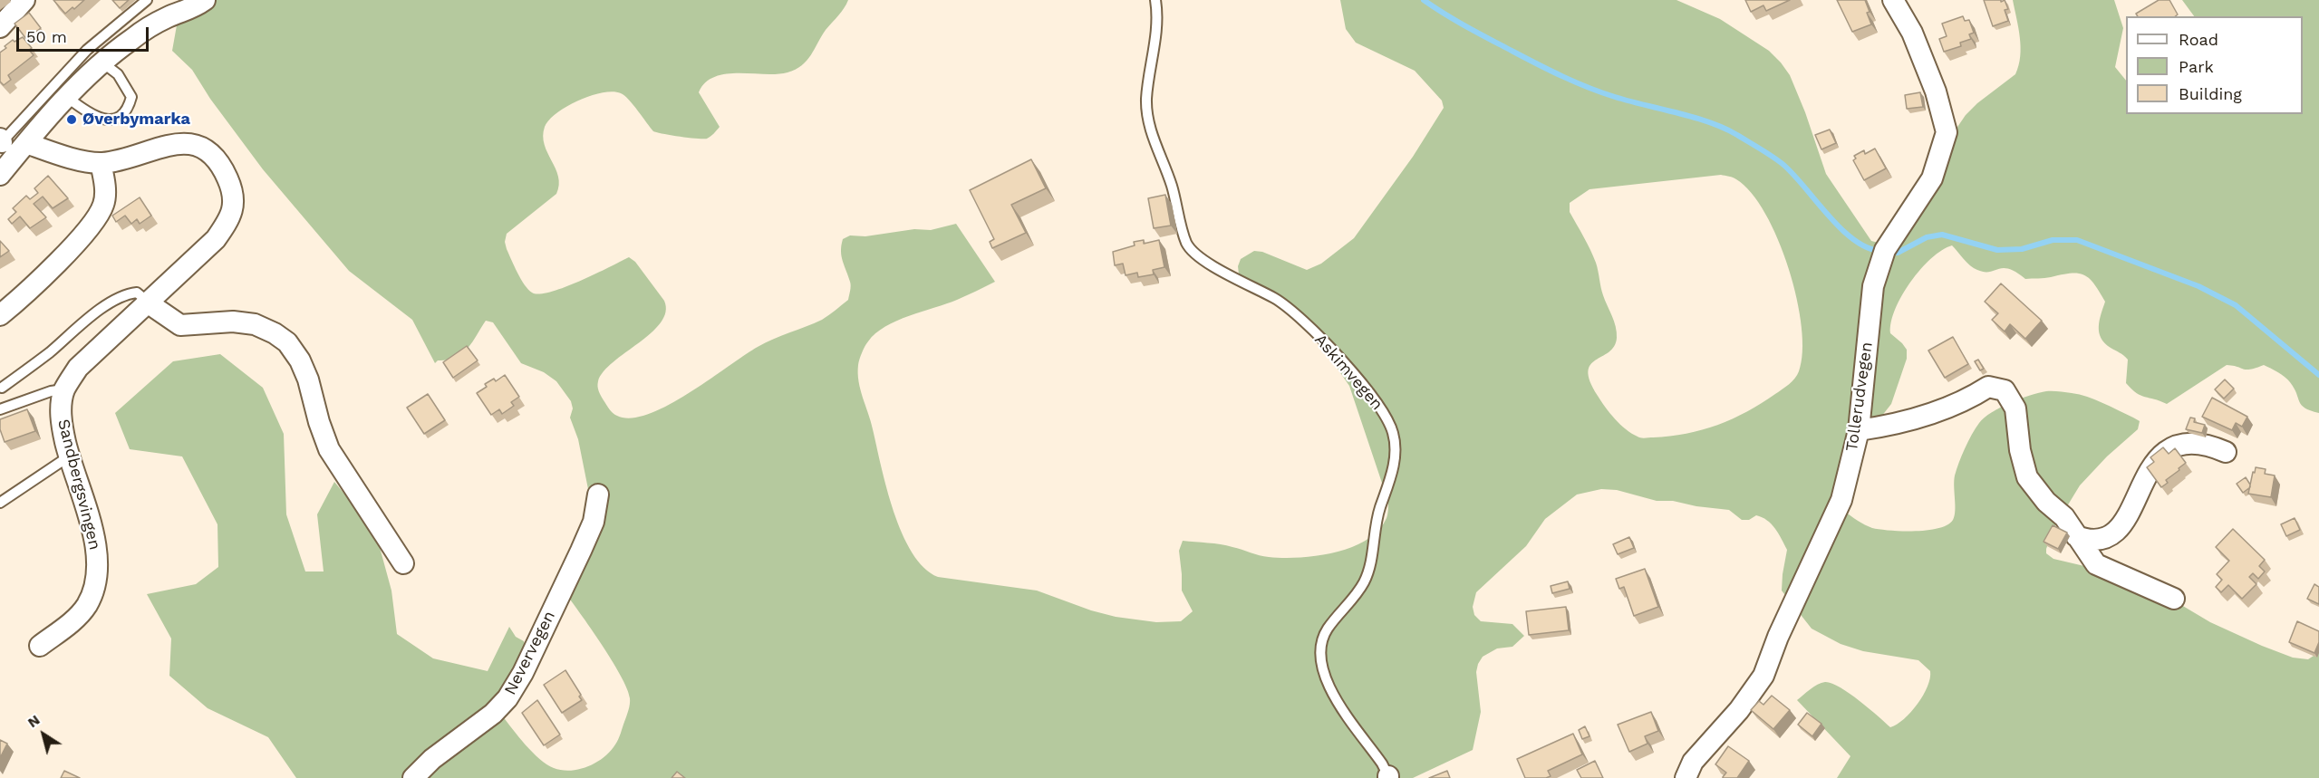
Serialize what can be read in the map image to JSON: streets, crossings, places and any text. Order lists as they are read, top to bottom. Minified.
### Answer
{"streets":{"street":["Tollerudvegen","Sandbergsvingen","Nevervegen"],"lane":["Askimvegen"]},"places":["Øverbymarka"],"legend":["Road","Park","Building"],"scale_bar":"50 m","north":"top left"}
